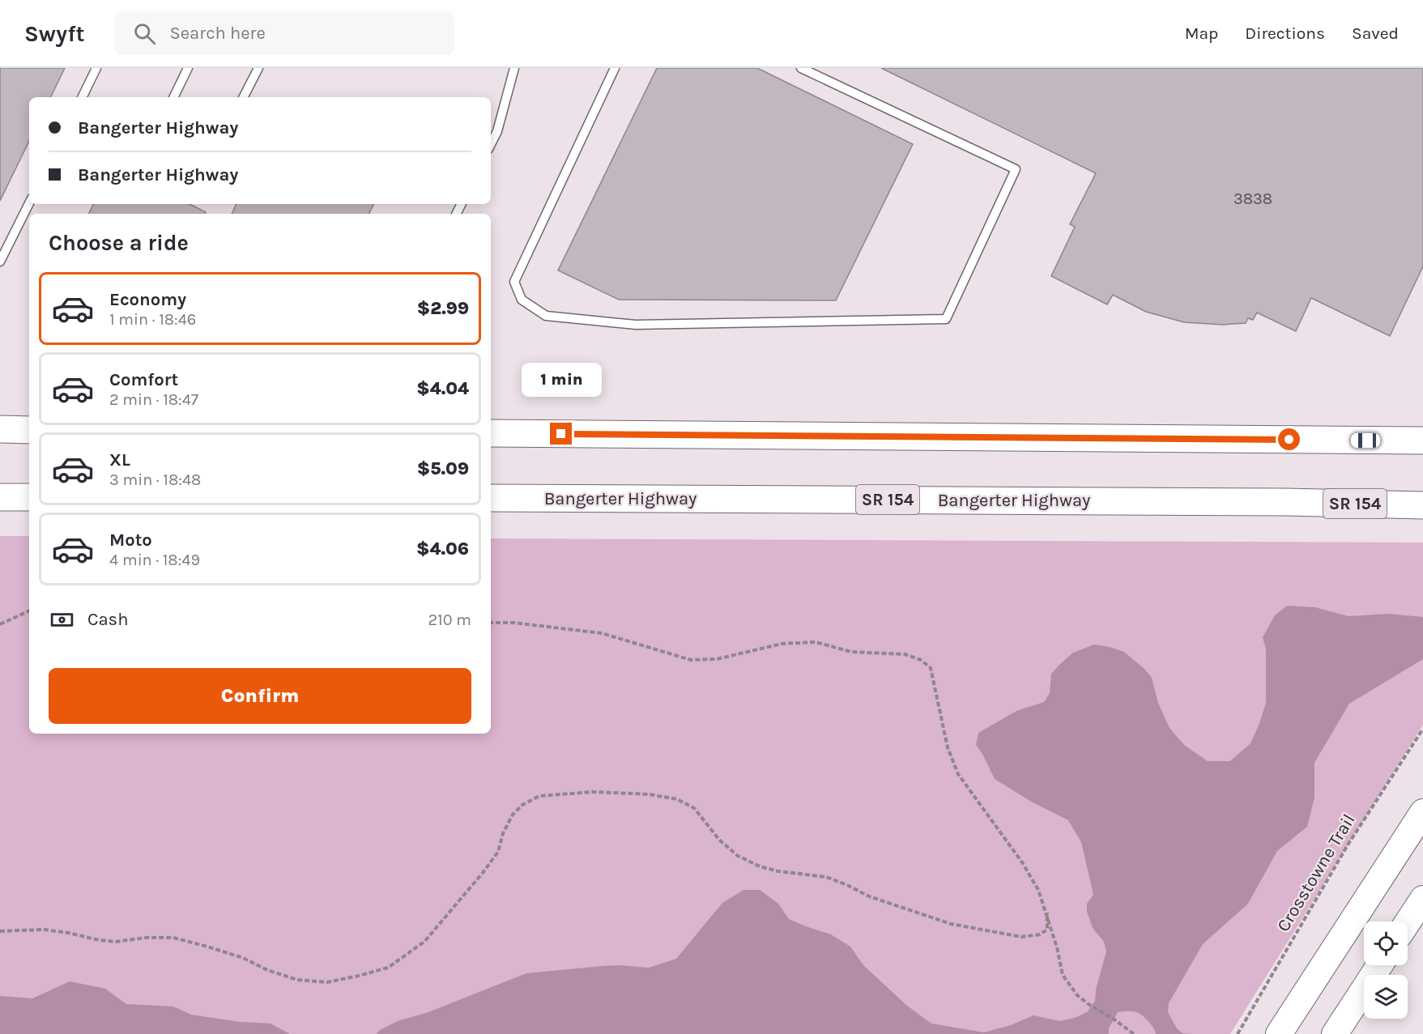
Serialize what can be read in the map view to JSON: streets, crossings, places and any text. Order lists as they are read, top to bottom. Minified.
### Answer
{"streets":{"highway":["Bangerter Highway","SR 154"],"path":["Crosstowne Trail"]},"house_numbers":["3838"],"page":{"header":"Swyft","search":"Search here","nav":["Map","Directions","Saved"],"banner":["Bangerter Highway","Bangerter Highway"],"heading":"Choose a ride","list":[{"name":"Economy","note":"1 min · 18:46","value":"$2.99"},{"name":"Comfort","note":"2 min · 18:47","value":"$4.04"},{"name":"XL","note":"3 min · 18:48","value":"$5.09"},{"name":"Moto","note":"4 min · 18:49","value":"$4.06"}],"bubble":"1 min","pay":["Cash","210 m"],"buttons":"Confirm"}}
